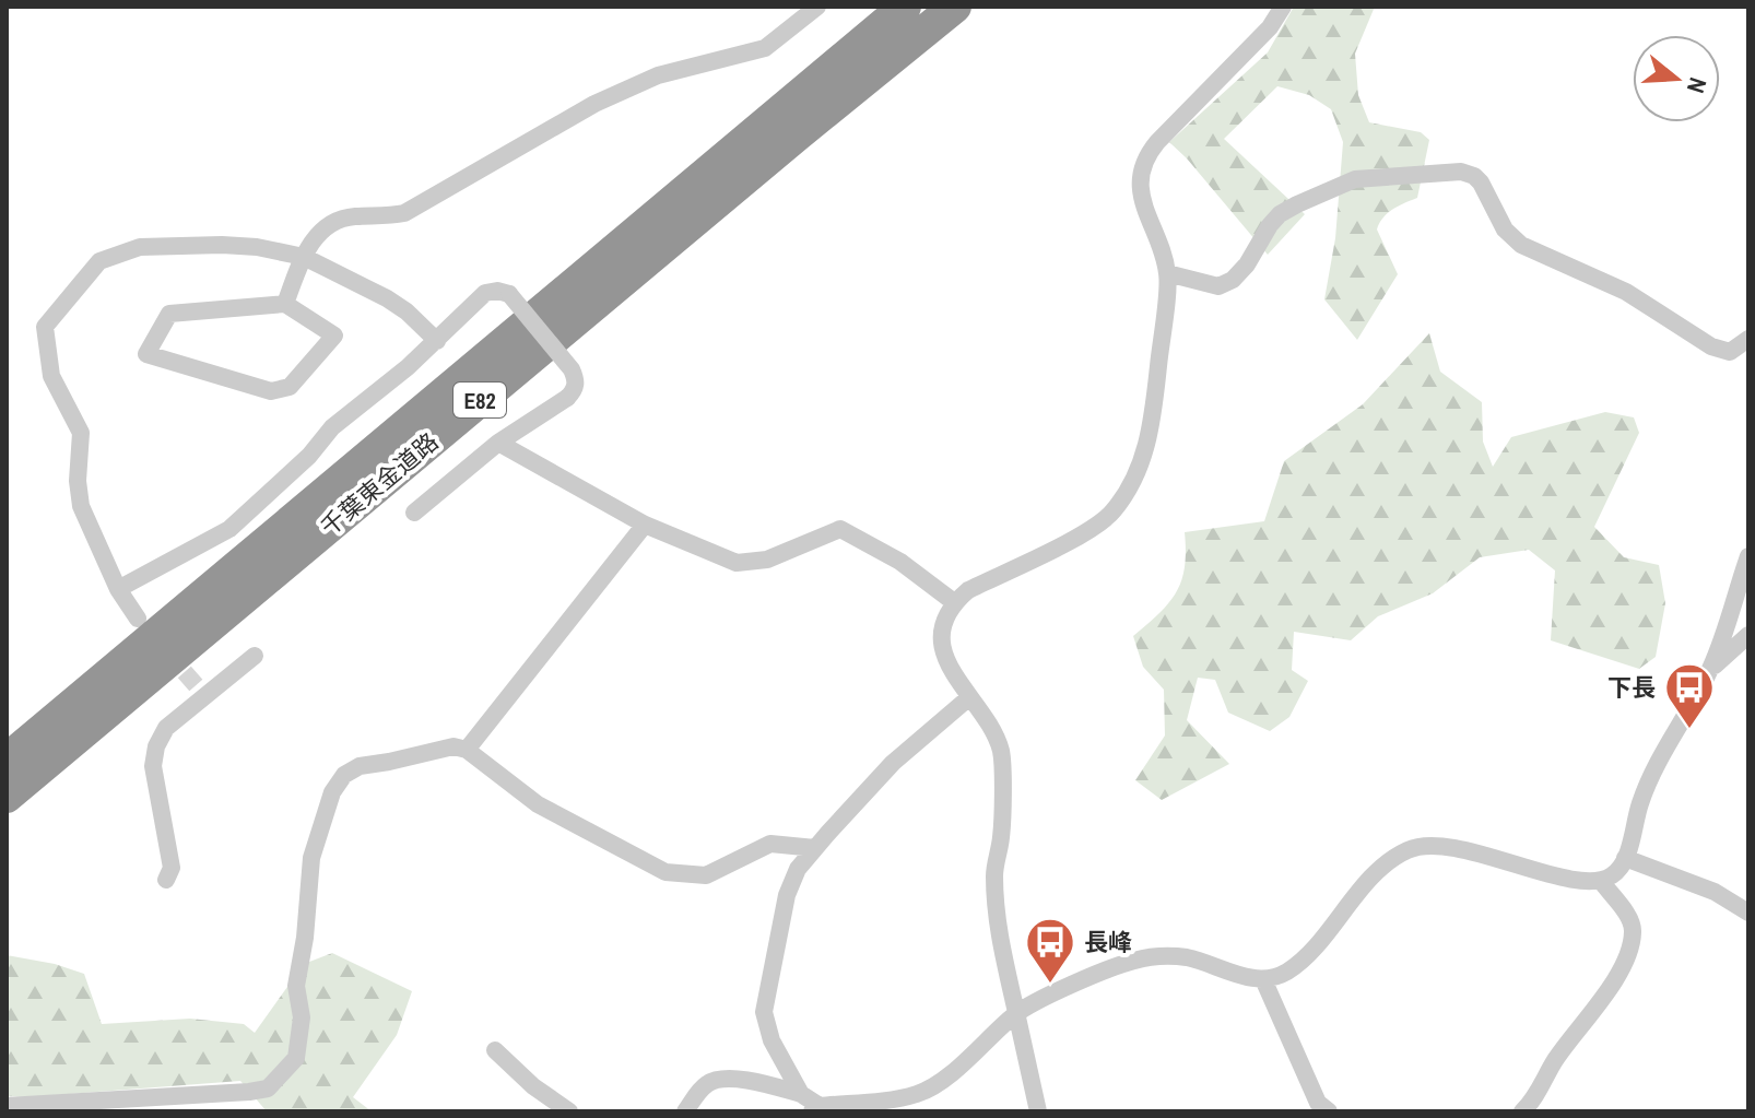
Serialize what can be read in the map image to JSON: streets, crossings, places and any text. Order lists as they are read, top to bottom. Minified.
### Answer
{"streets":{"highway":["E82","千葉東金道路"]},"places":{"bus stop":["下長","長峰"]},"north":"right"}
